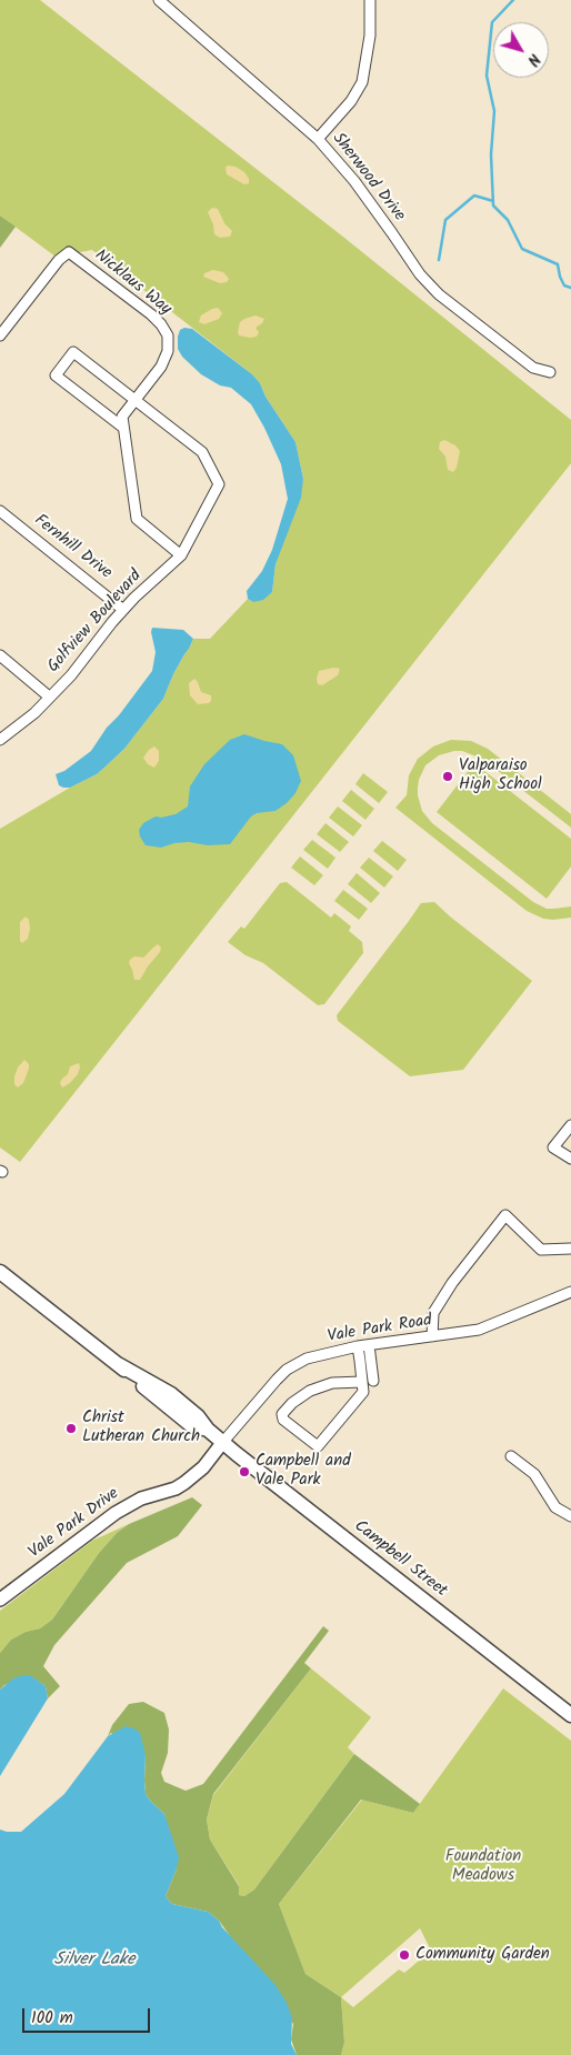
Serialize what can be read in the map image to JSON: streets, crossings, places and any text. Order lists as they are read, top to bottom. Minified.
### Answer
{"streets":{"main road":["Campbell Street"],"street":["Sherwood Drive","Nicklaus Way","Fernhill Drive","Golfview Boulevard","Vale Park Road","Vale Park Drive"]},"crossings":[["Nicklaus Way","Golfview Boulevard"],["Fernhill Drive","Golfview Boulevard"],["Vale Park Road","Vale Park Drive"],["Vale Park Road","Campbell Street"],["Vale Park Drive","Campbell Street"]],"water":["Silver Lake"],"parks":["Foundation Meadows"],"places":["Valparaiso High School","Christ Lutheran Church","Campbell and Vale Park","Community Garden"],"scale_bar":"100 m","north":"bottom right"}
